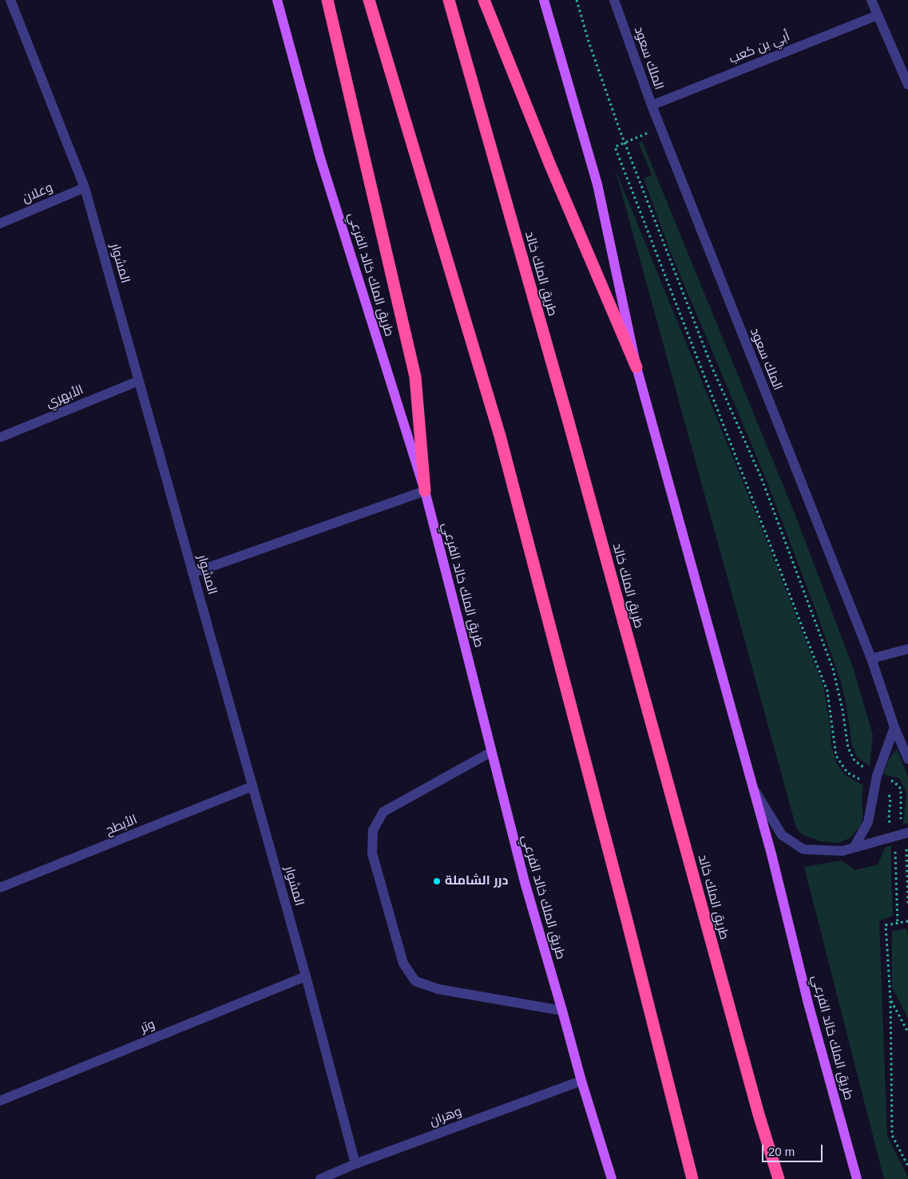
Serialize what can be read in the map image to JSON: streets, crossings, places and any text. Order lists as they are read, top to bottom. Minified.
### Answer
{"streets":{"highway":["طريق الملك خالد"],"main road":["طريق الملك خالد الفرعي"],"street":["أبي بن كعب","الملك سعود","وعلان","المشوار","الأبهري","الأبطح","وتر","وهران"]},"crossings":[["أبي بن كعب","الملك سعود"],["وعلان","المشوار"],["المشوار","الأبهري"],["المشوار","الأبطح"],["المشوار","وتر"],["المشوار","وهران"],["طريق الملك خالد الفرعي","وهران"]],"places":["درر الشاملة"],"scale_bar":"20 m"}
